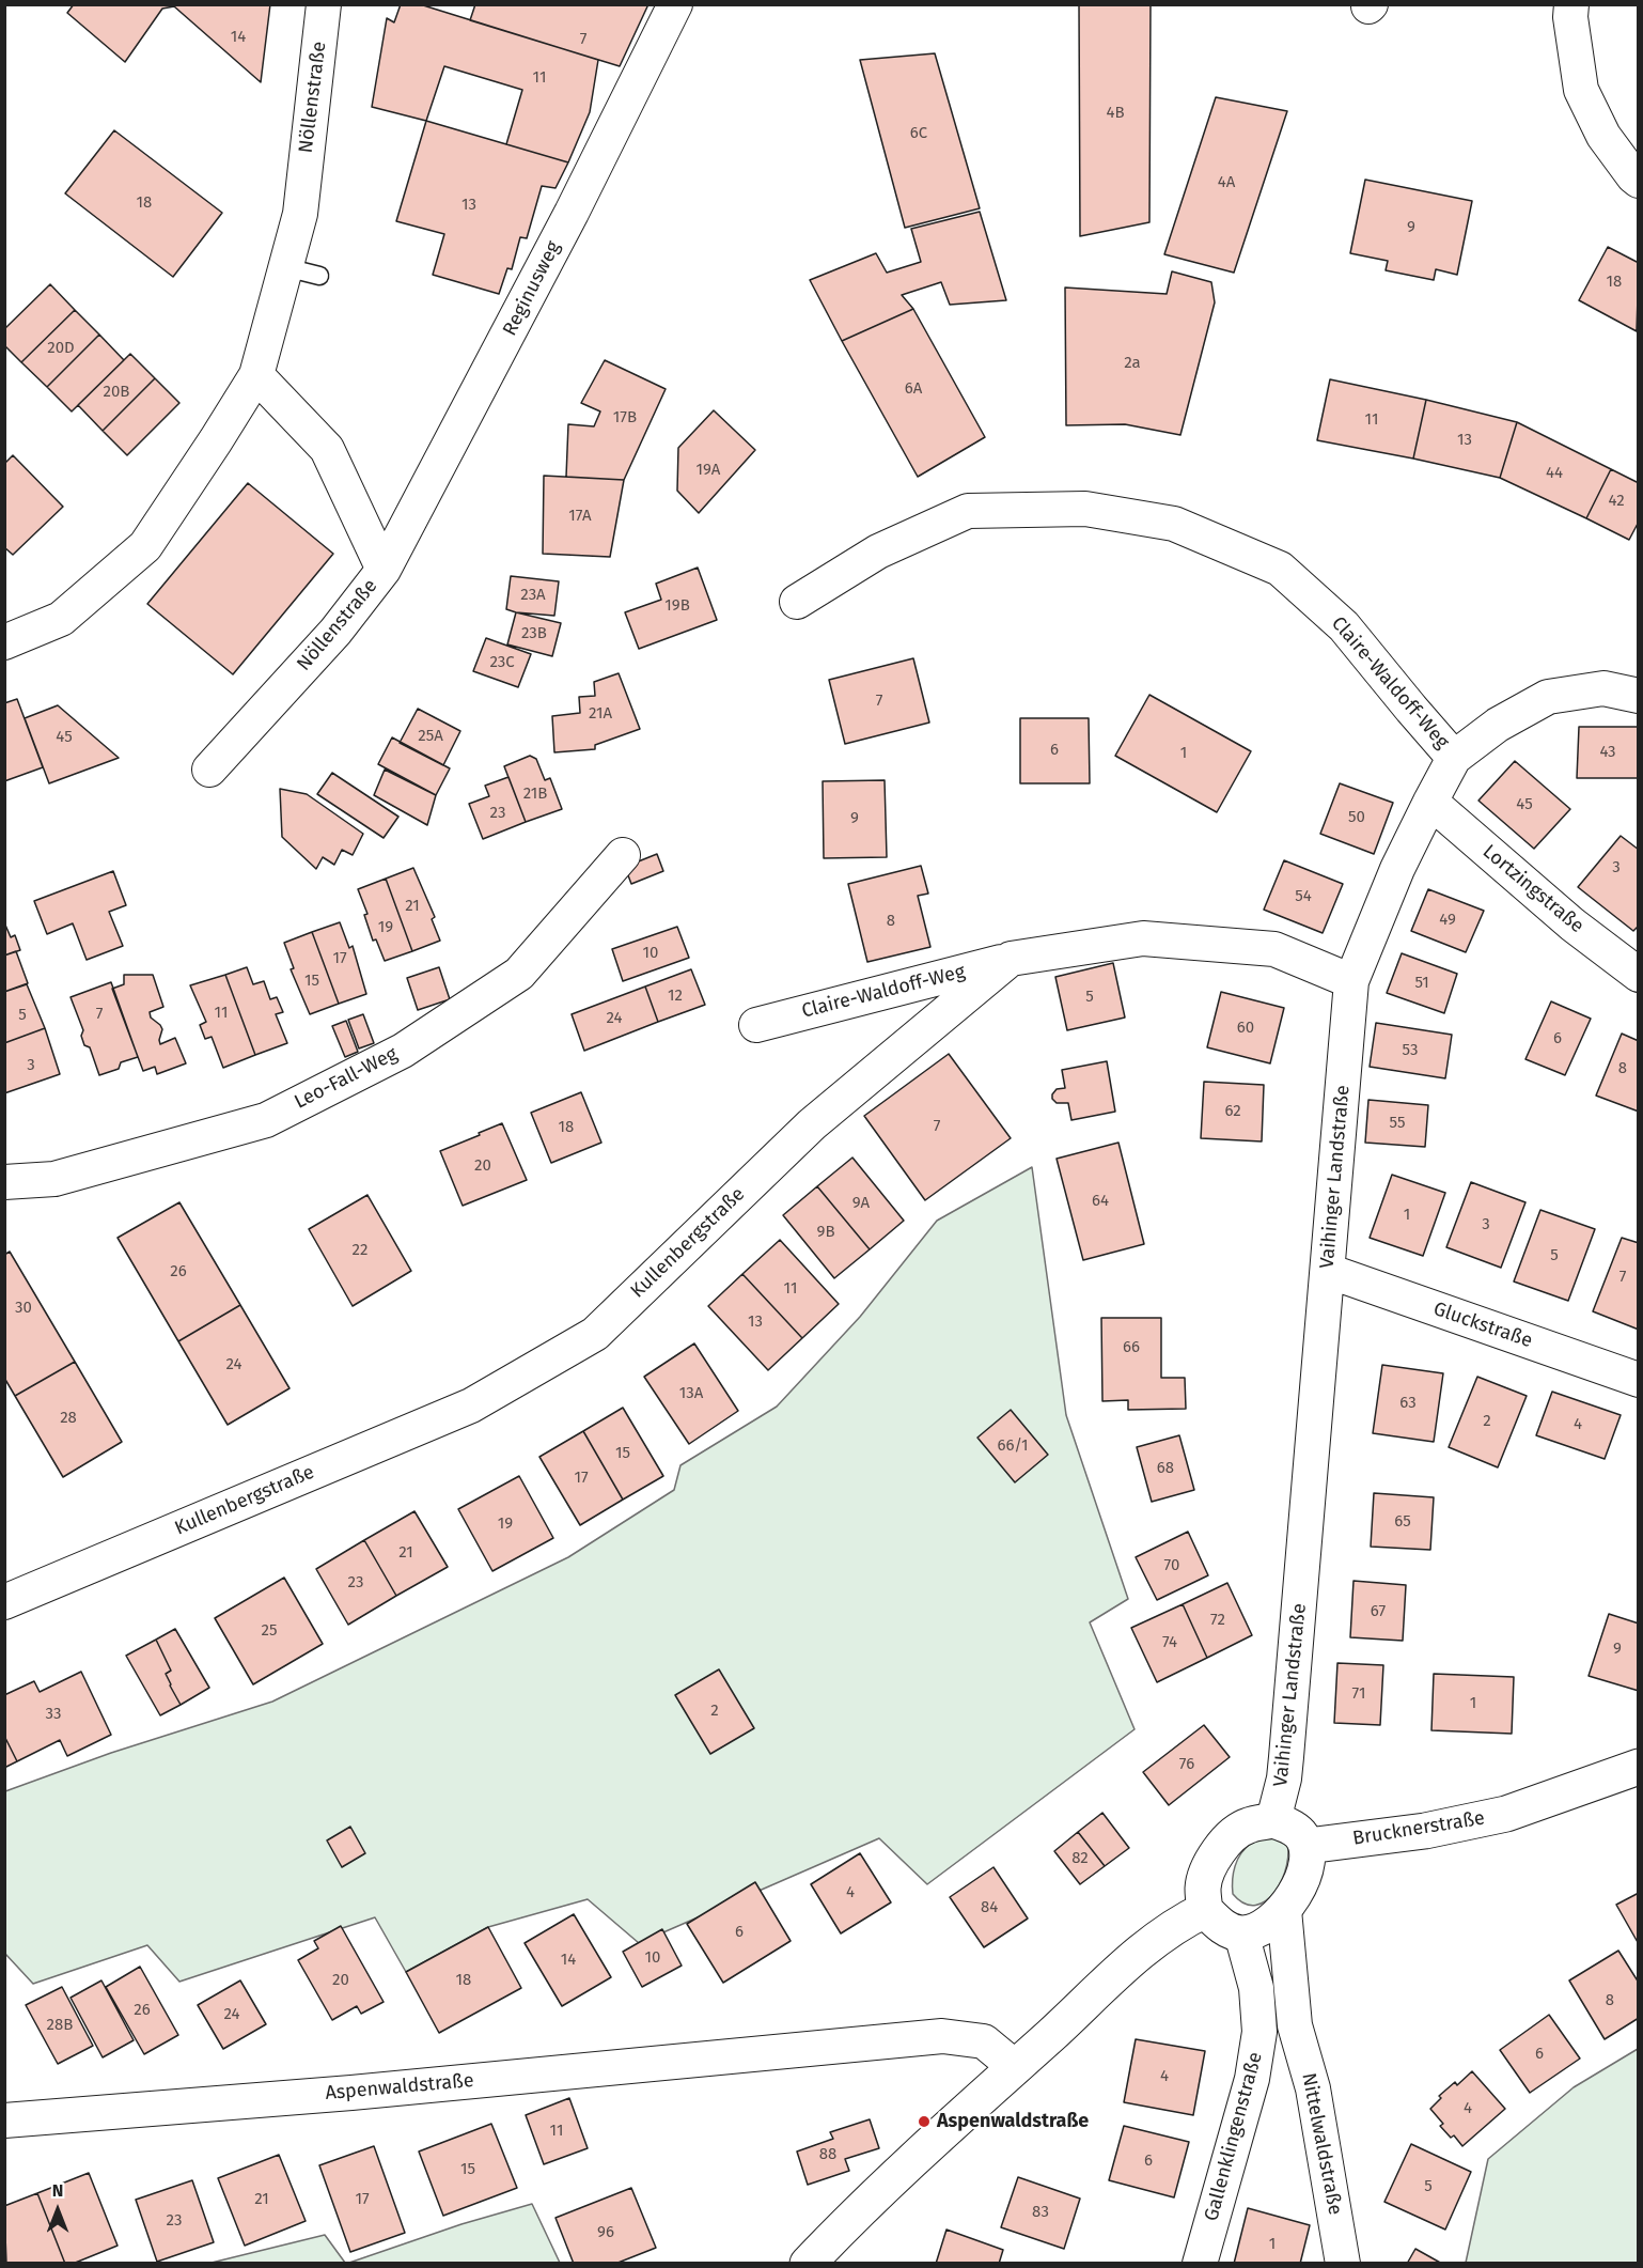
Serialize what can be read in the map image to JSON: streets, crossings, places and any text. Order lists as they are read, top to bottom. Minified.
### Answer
{"streets":{"street":["Nöllenstraße","Reginusweg","Claire-Waldoff-Weg","Lortzingstraße","Leo-Fall-Weg","Vaihinger Landstraße","Kullenbergstraße","Gluckstraße","Brucknerstraße","Aspenwaldstraße","Gallenklingenstraße","Nittelwaldstraße"]},"crossings":[["Nöllenstraße","Reginusweg"],["Claire-Waldoff-Weg","Vaihinger Landstraße"],["Claire-Waldoff-Weg","Kullenbergstraße"],["Lortzingstraße","Vaihinger Landstraße"],["Vaihinger Landstraße","Gluckstraße"],["Vaihinger Landstraße","Brucknerstraße"],["Vaihinger Landstraße","Gallenklingenstraße"],["Vaihinger Landstraße","Nittelwaldstraße"],["Brucknerstraße","Gallenklingenstraße"],["Brucknerstraße","Nittelwaldstraße"],["Gallenklingenstraße","Nittelwaldstraße"]],"places":["Aspenwaldstraße"],"house_numbers":["14","7","11","4B","6C","4A","18","13","9","18","20D","2a","6A","20B","17B","11","13","19A","44","42","17A","23A","19B","23B","23C","7","21A","25A","45","6","43","1","21B","45","23","50","9","3","54","21","49","8","19","10","17","15","51","12","5","11","7","5","24","60","6","53","3","8","62","55","7","18","20","64","9A","1","3","9B","22","5","26","7","11","30","13","66","24","13A","63","28","2","4","66/1","15","68","17","65","19","21","70","23","67","72","25","74","9","71","1","2","33","76","82","4","84","6","10","14","20","18","8","26","24","28B","6","4","4","11","88","6","15","5","21","17","83","23","96","1"],"north":"top"}
